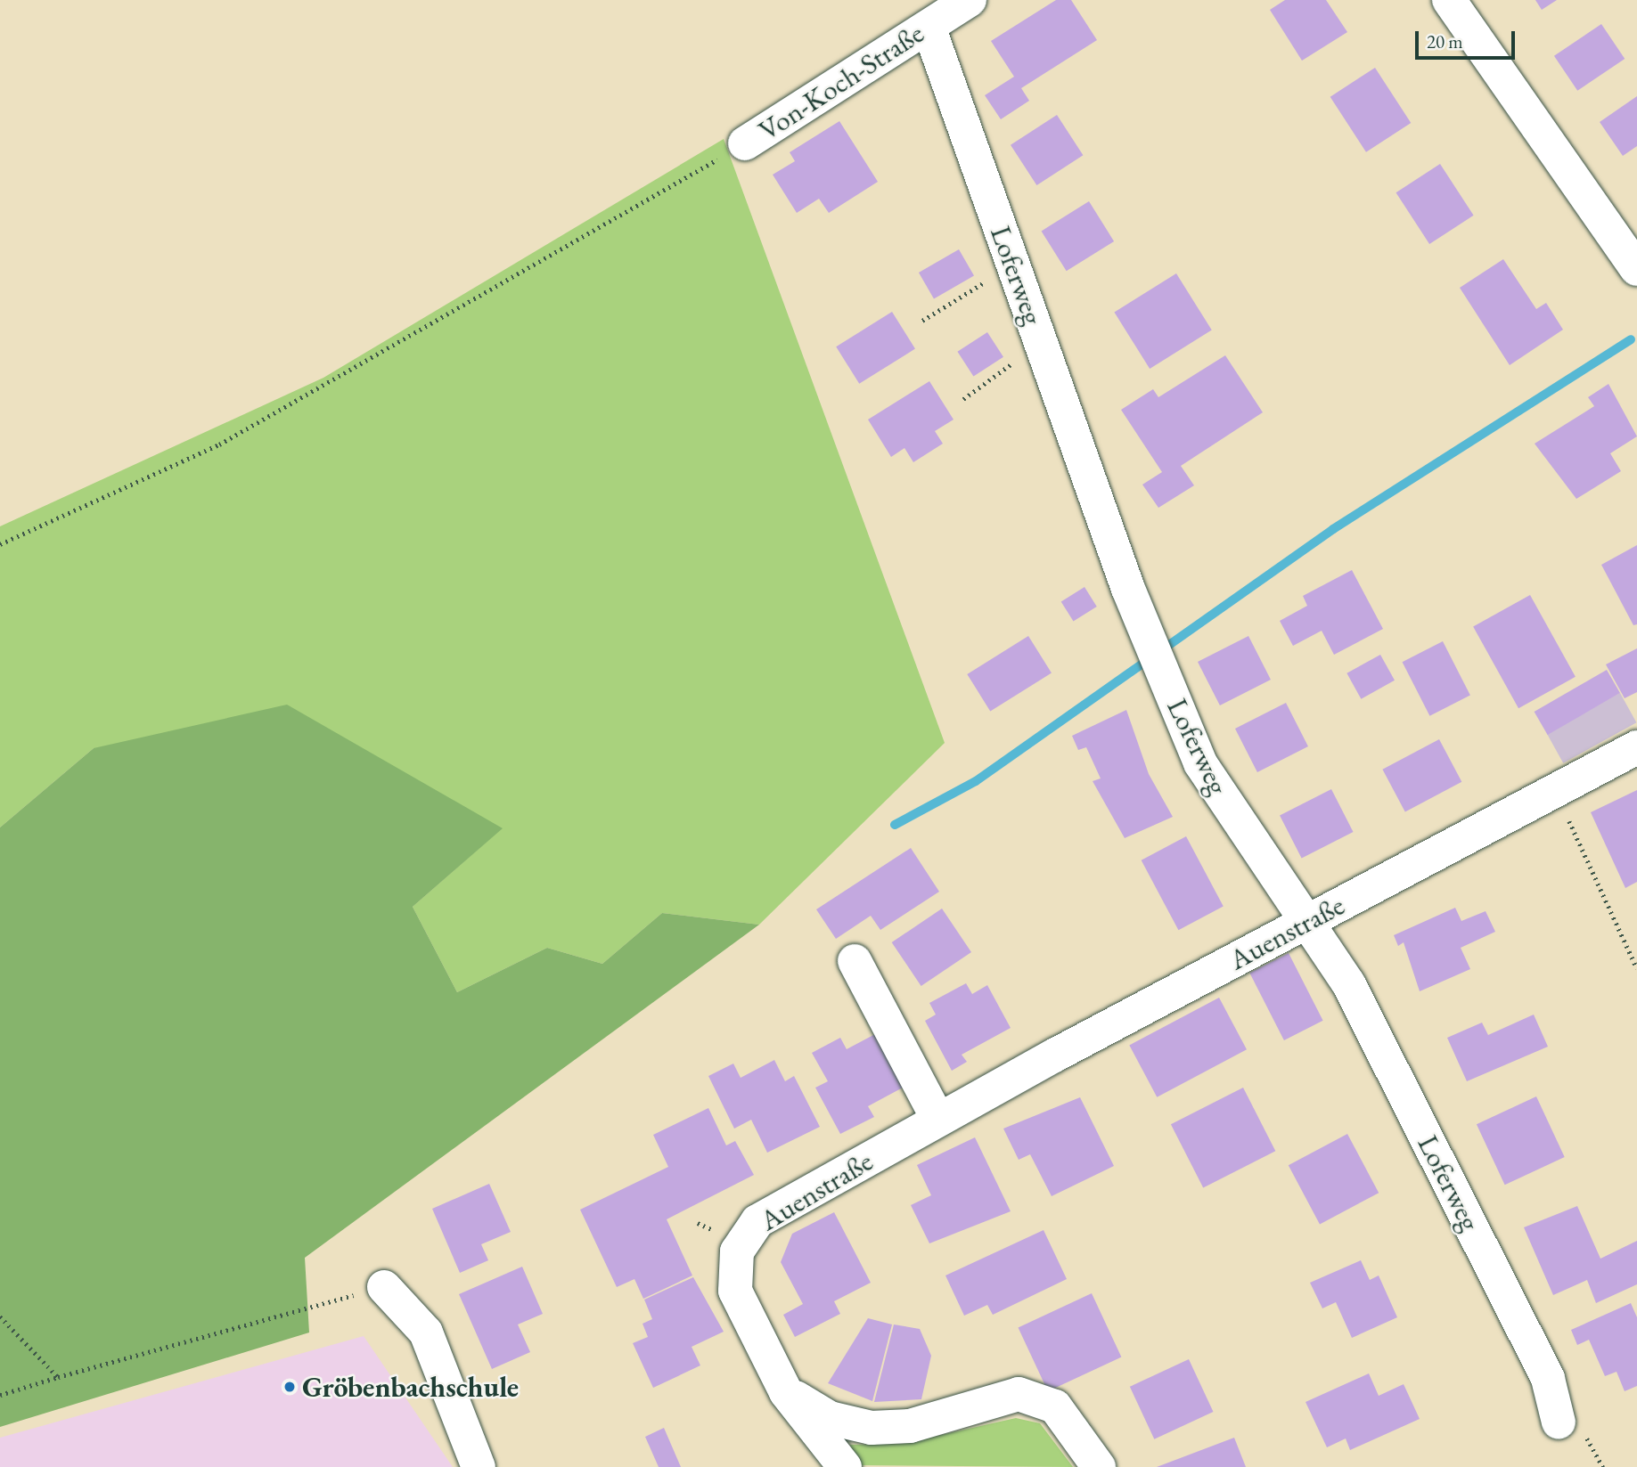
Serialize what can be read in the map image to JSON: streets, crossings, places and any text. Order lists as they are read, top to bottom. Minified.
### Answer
{"streets":{"street":["Von-Koch-Straße","Loferweg","Auenstraße"]},"crossings":[["Von-Koch-Straße","Loferweg"],["Loferweg","Auenstraße"]],"places":["Gröbenbachschule"],"scale_bar":"20 m"}
